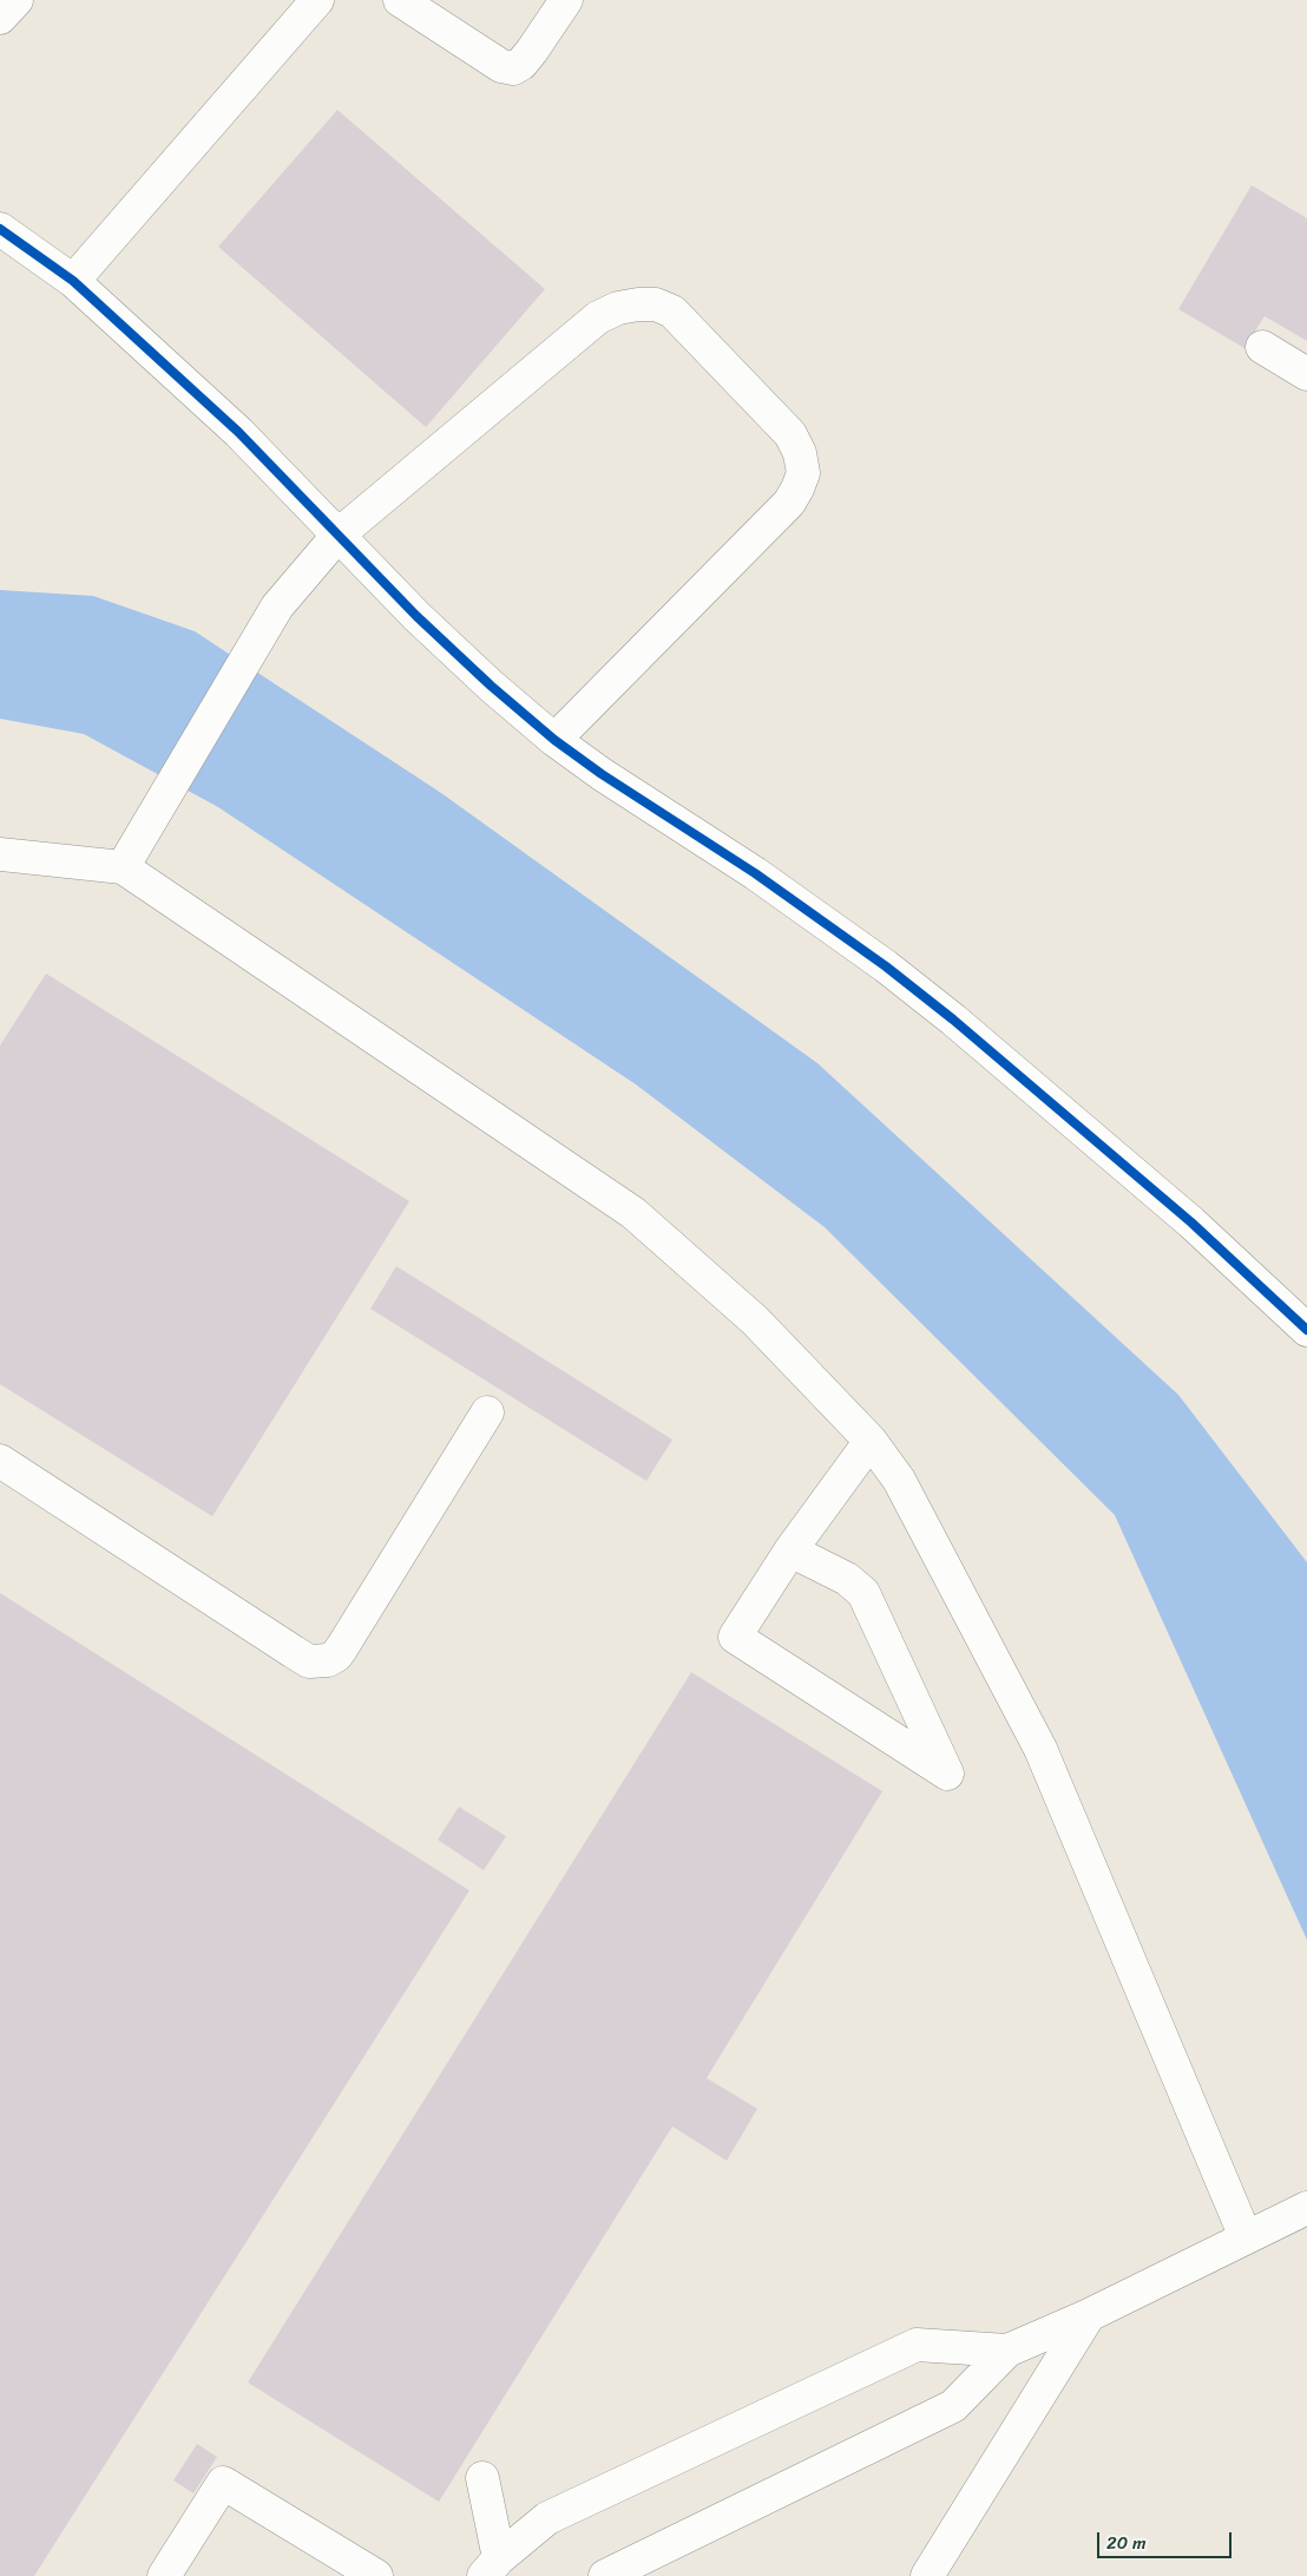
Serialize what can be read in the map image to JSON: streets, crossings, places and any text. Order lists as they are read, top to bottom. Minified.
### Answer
{"scale_bar":"20 m"}
